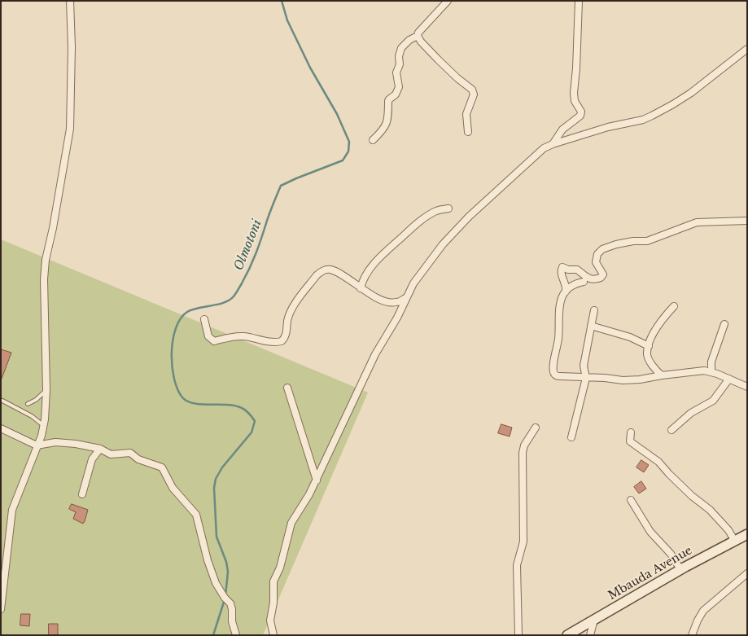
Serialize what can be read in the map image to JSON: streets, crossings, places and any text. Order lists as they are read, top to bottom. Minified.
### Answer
{"streets":{"street":["Mbauda Avenue"]},"water":["Olmotoni"]}
